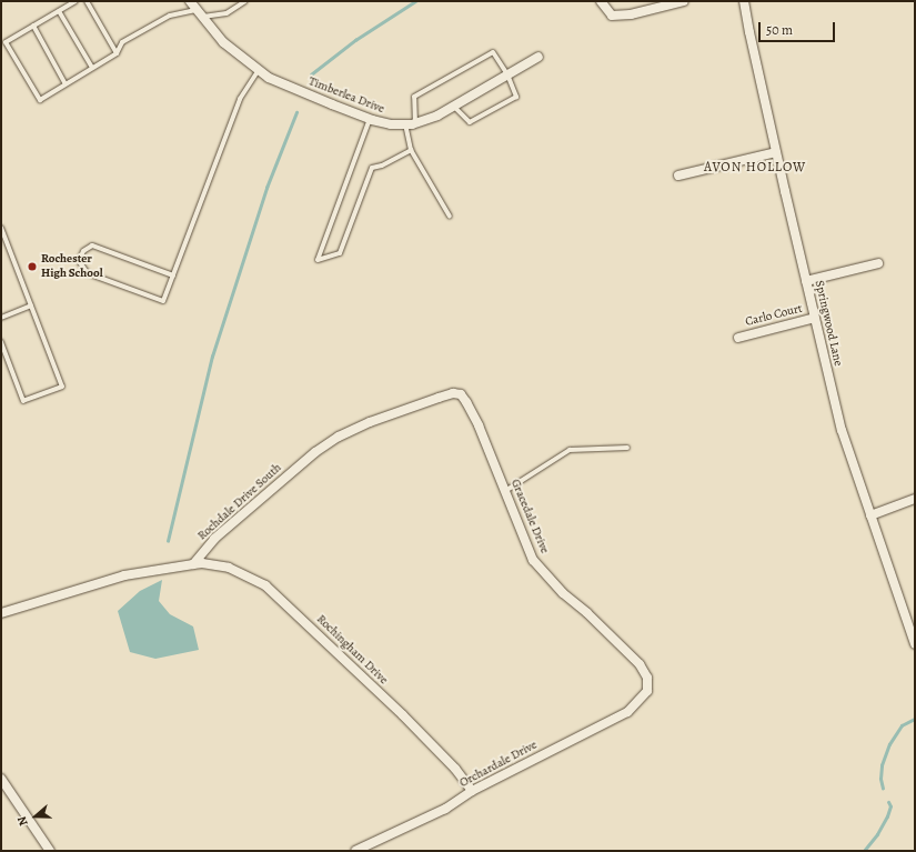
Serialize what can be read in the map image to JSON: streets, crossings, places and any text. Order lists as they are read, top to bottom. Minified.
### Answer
{"streets":{"street":["Timberlea Drive","Carlo Court","Springwood Lane","Rochdale Drive South","Gracedale Drive","Rochingham Drive","Orchardale Drive"]},"crossings":[["Carlo Court","Springwood Lane"],["Rochdale Drive South","Gracedale Drive"],["Rochdale Drive South","Rochingham Drive"],["Gracedale Drive","Orchardale Drive"],["Rochingham Drive","Orchardale Drive"]],"districts":["AVON HOLLOW"],"places":["Rochester High School"],"scale_bar":"50 m","north":"left"}
